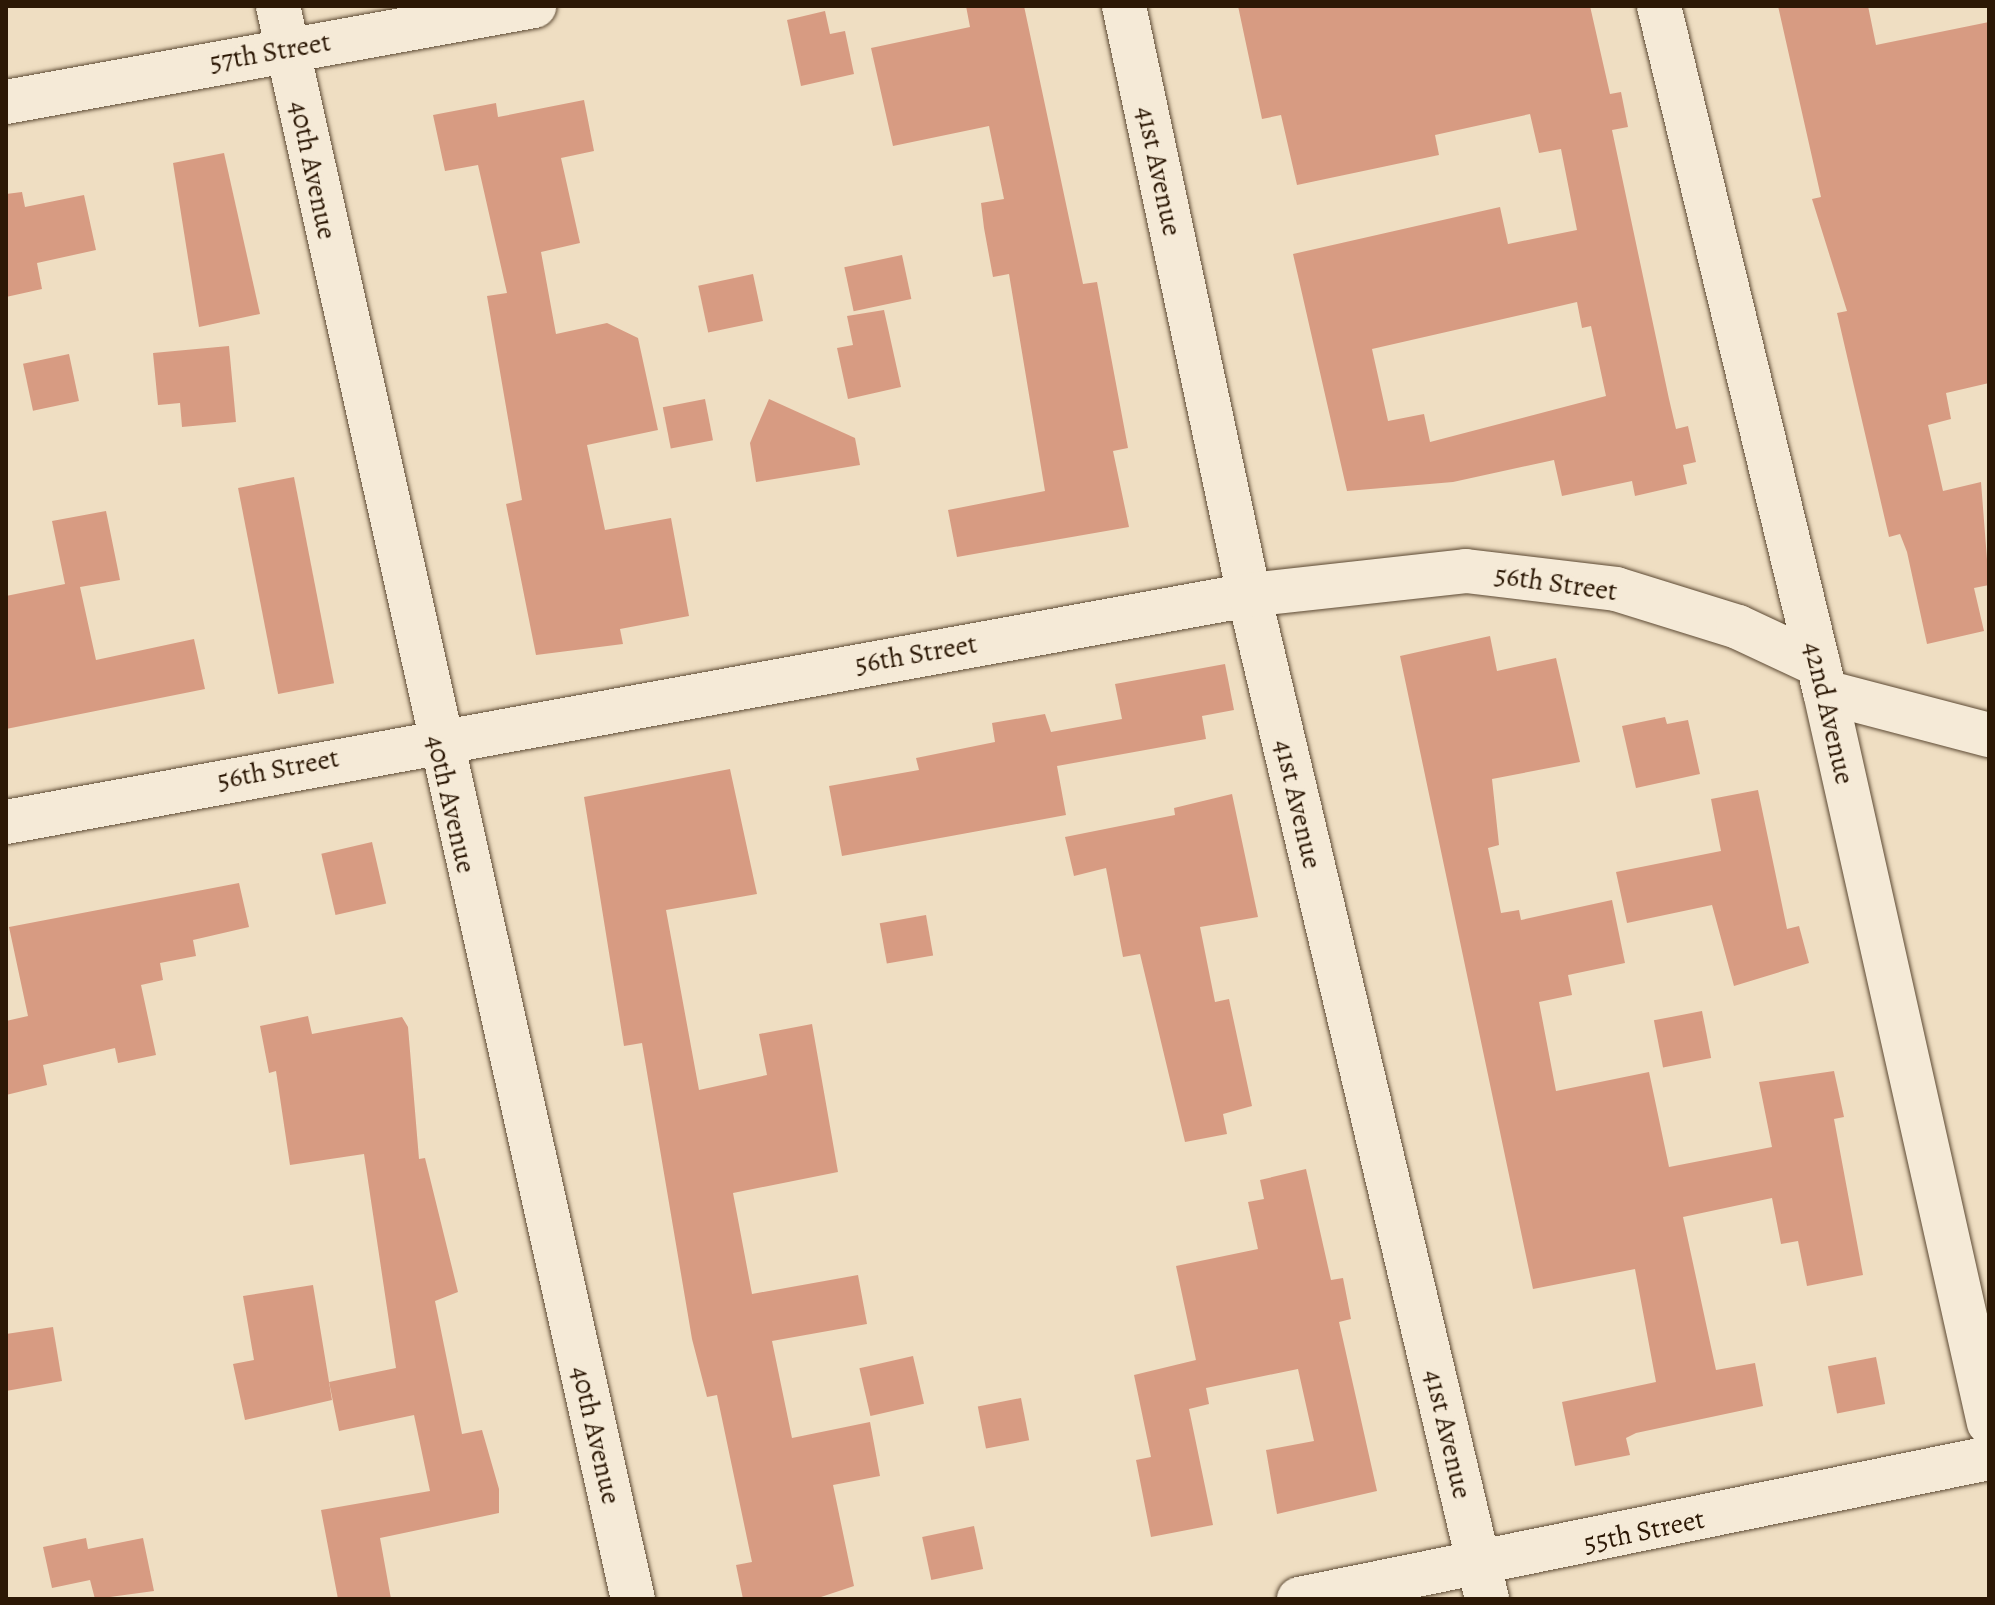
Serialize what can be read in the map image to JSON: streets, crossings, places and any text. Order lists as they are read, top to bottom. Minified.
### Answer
{"streets":{"street":["57th Street","40th Avenue","41st Avenue","56th Street","42nd Avenue","55th Street"]},"crossings":[["57th Street","40th Avenue"],["40th Avenue","56th Street"],["41st Avenue","56th Street"],["41st Avenue","55th Street"],["56th Street","42nd Avenue"]]}
